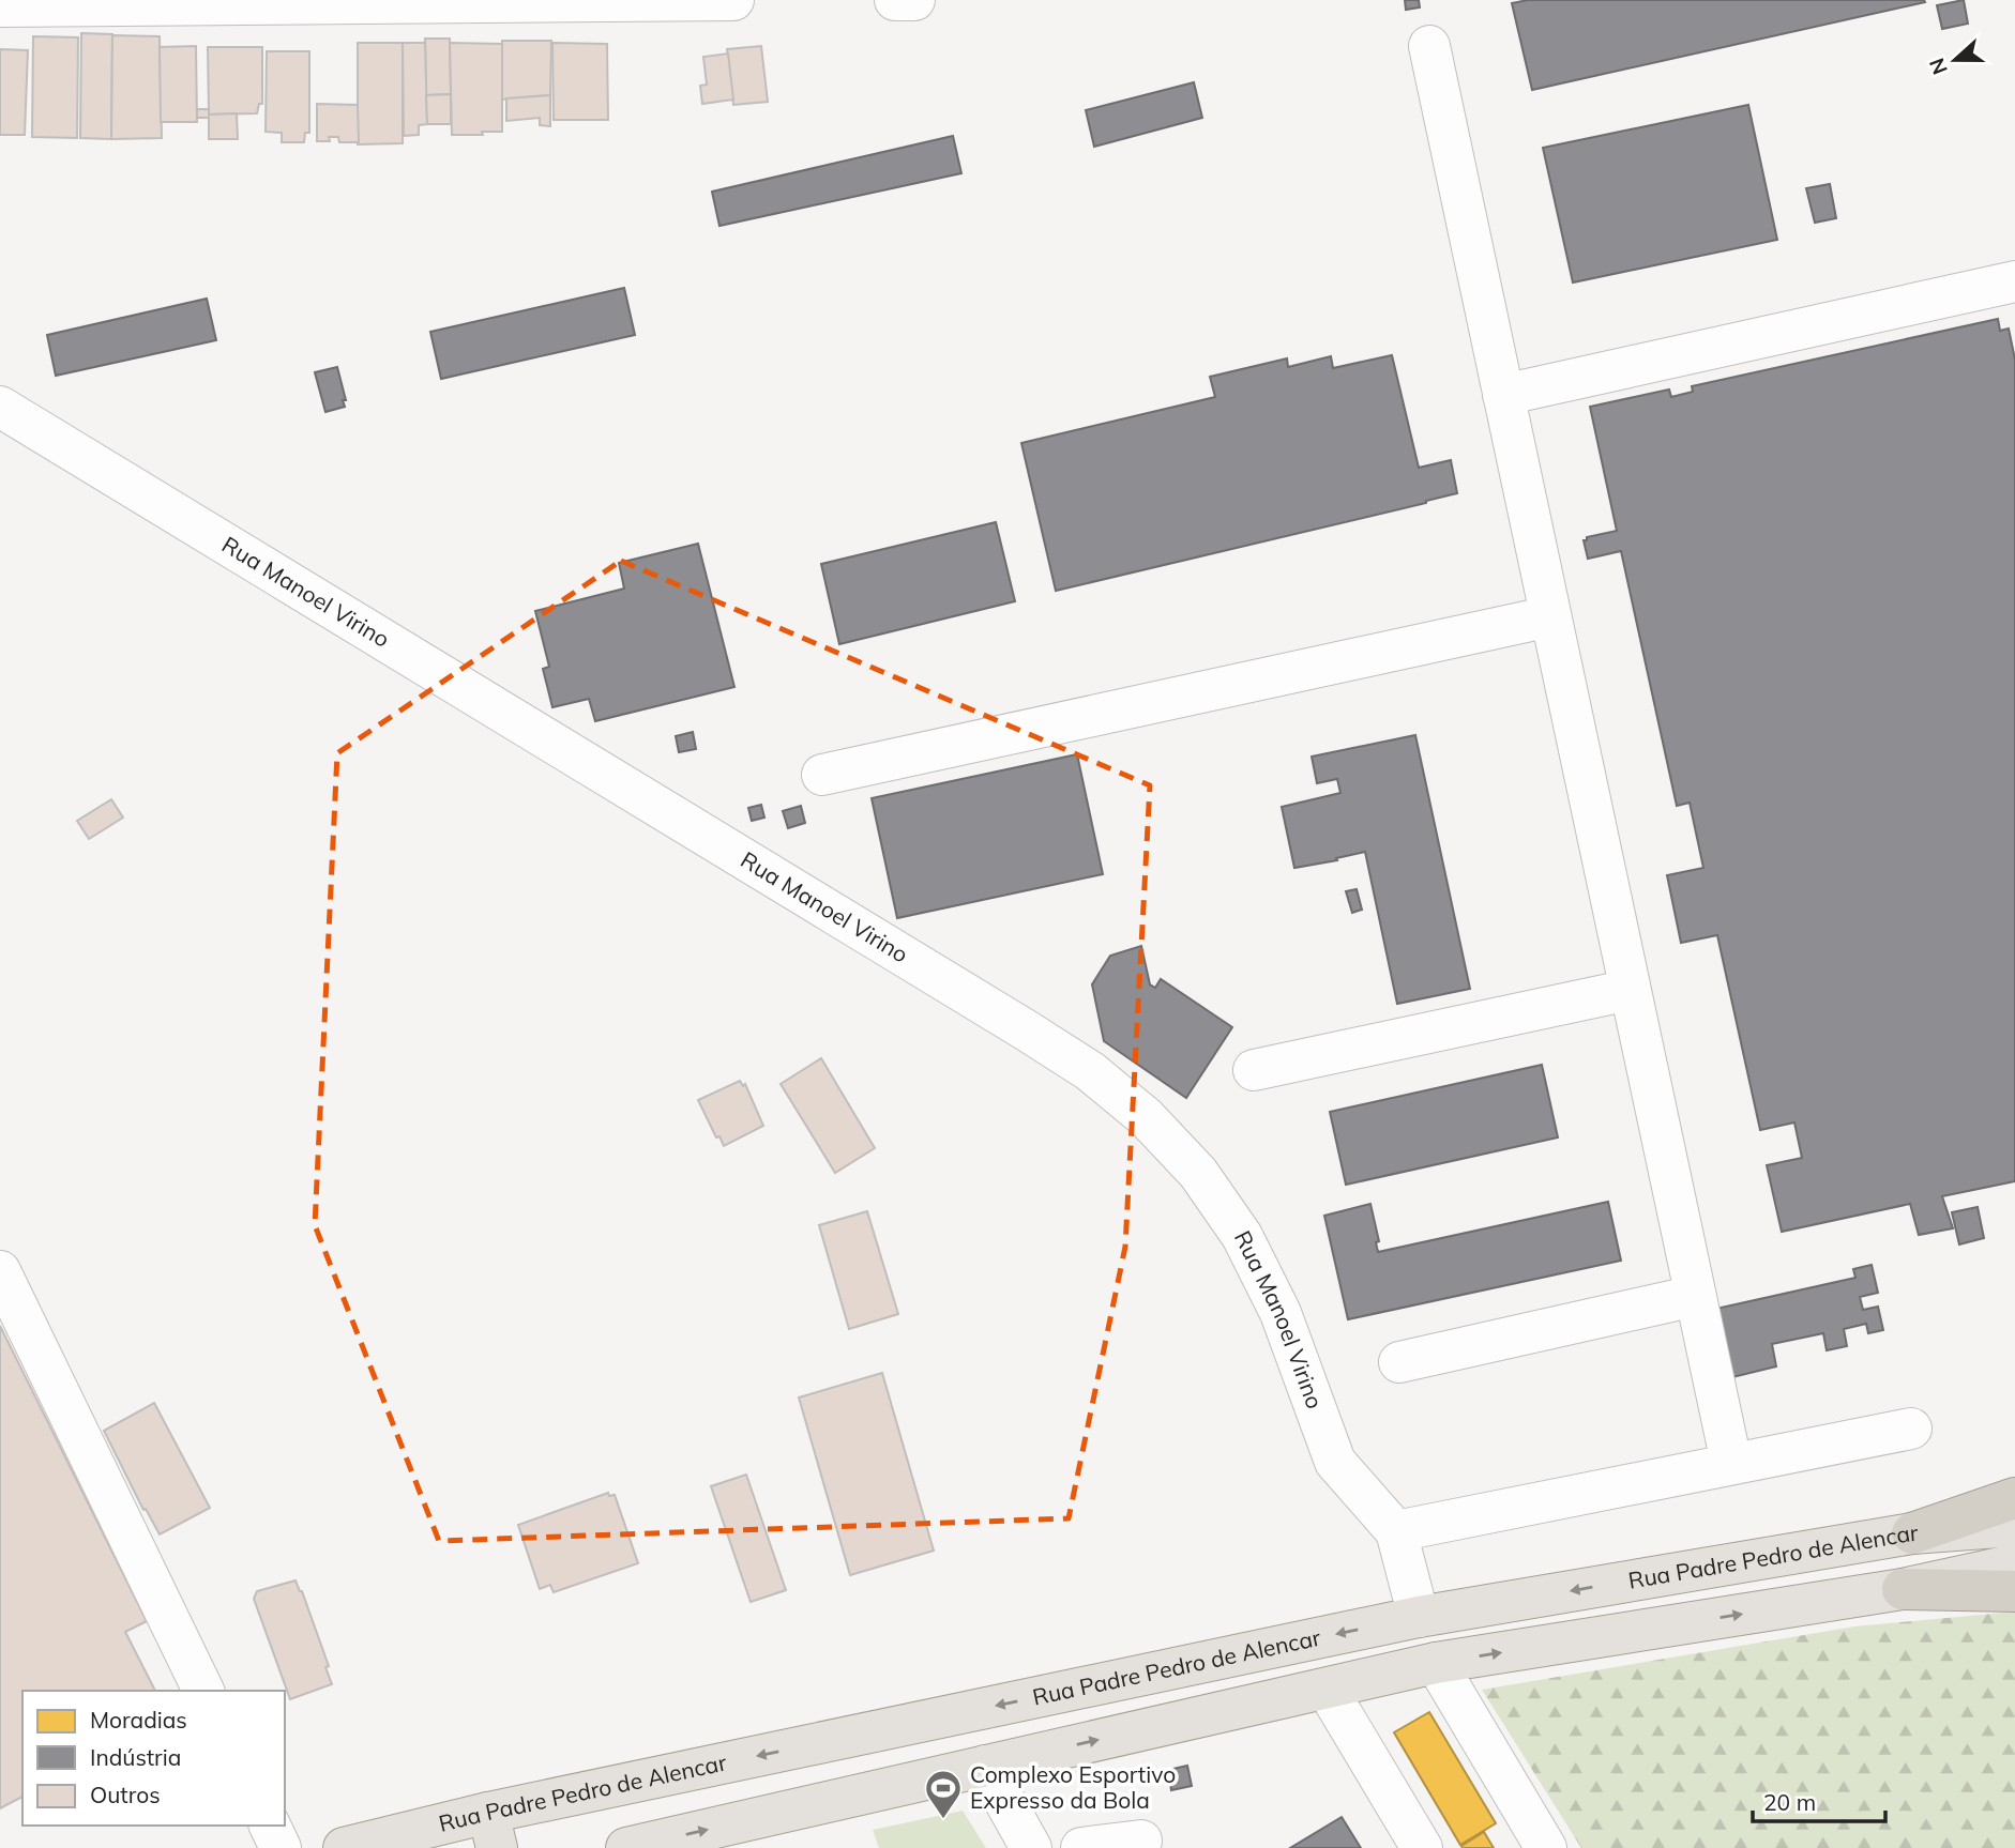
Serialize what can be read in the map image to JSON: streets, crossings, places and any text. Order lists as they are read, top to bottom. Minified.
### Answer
{"streets":{"main road":["Rua Padre Pedro de Alencar"],"street":["Rua Manoel Virino"]},"crossings":[["Rua Manoel Virino","Rua Padre Pedro de Alencar"]],"places":{"sports":["Complexo Esportivo Expresso da Bola"]},"legend":["Moradias","Indústria","Outros"],"scale_bar":"20 m","north":"left"}
